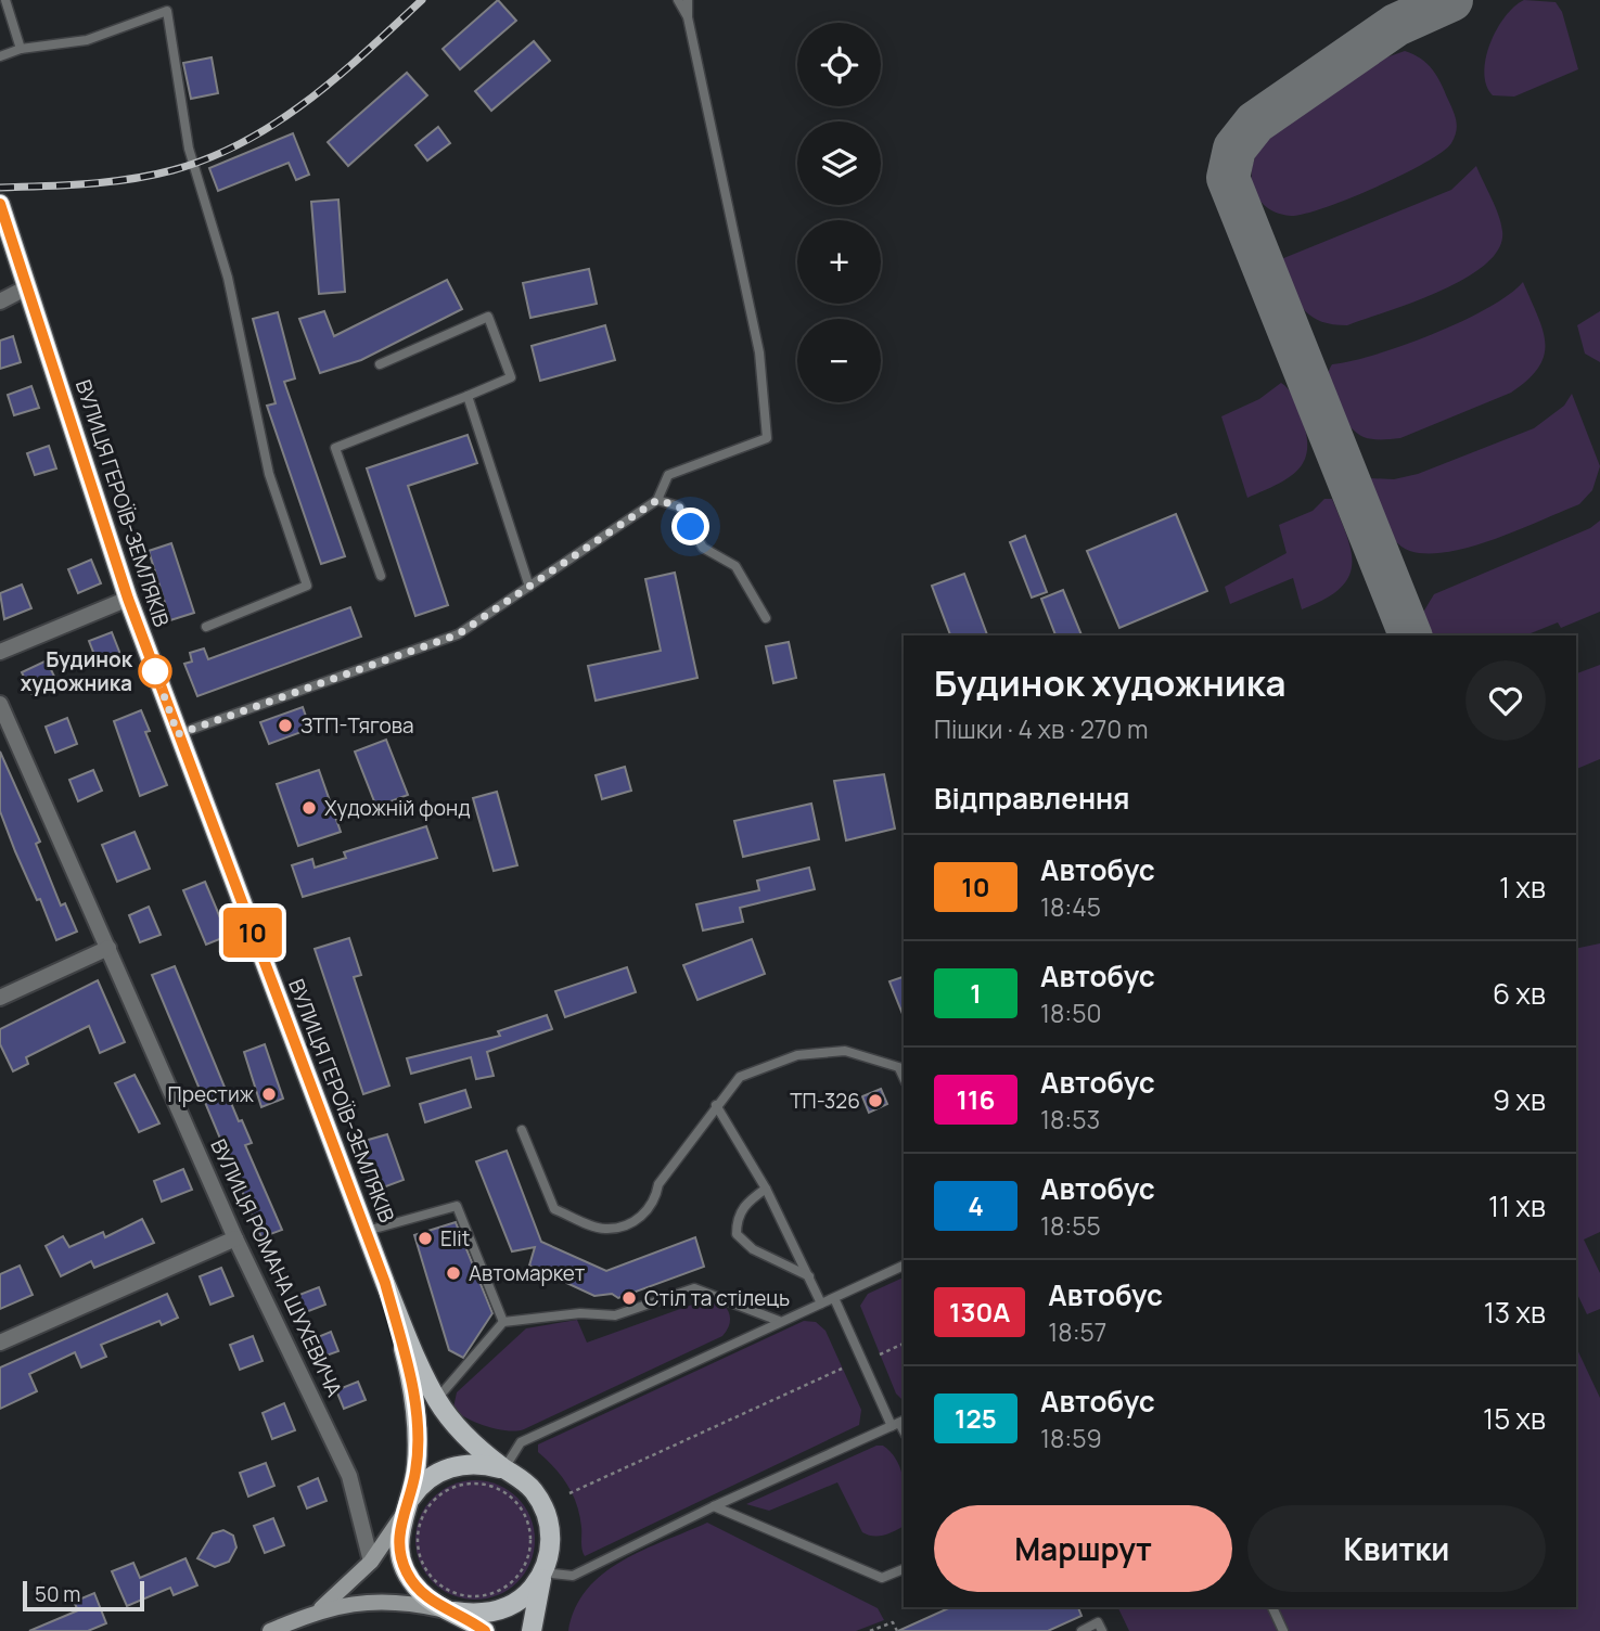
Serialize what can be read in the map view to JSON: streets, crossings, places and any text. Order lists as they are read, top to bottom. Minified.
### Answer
{"streets":{"main road":["ВУЛИЦЯ ГЕРОЇВ-ЗЕМЛЯКІВ"],"street":["ВУЛИЦЯ РОМАНА ШУХЕВИЧА"]},"places":["Будинок художника","ЗТП-Тягова","Художній фонд","Престиж","ТП-326","Elit","Автомаркет","Стіл та стілець"],"lines":["bus line 10"],"scale_bar":"50 m","page":{"on_map":"10","map_buttons":["+","−"],"heading":[["Будинок художника","Пішки · 4 хв · 270 m"],"Відправлення"],"list":[{"mark":"10","name":"Автобус","note":"18:45","value":"1 хв"},{"mark":"1","name":"Автобус","note":"18:50","value":"6 хв"},{"mark":"116","name":"Автобус","note":"18:53","value":"9 хв"},{"mark":"4","name":"Автобус","note":"18:55","value":"11 хв"},{"mark":"130А","name":"Автобус","note":"18:57","value":"13 хв"},{"mark":"125","name":"Автобус","note":"18:59","value":"15 хв"}],"buttons":["Маршрут","Квитки"],"scale":"50 m"}}
